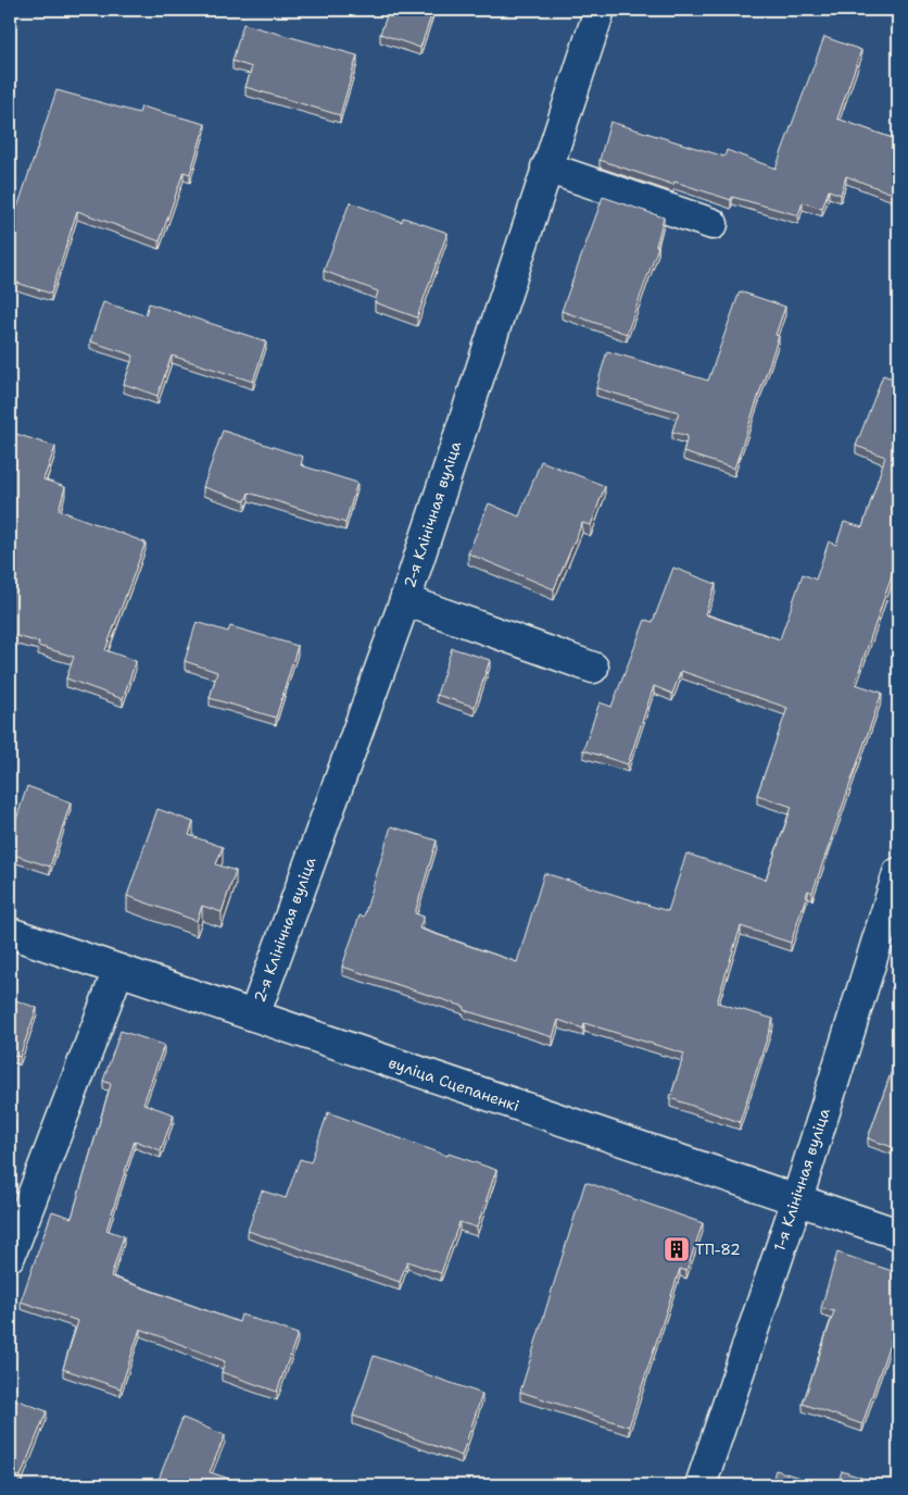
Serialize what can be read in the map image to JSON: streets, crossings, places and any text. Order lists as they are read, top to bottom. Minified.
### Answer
{"streets":{"street":["2-я Клінічная вуліца","вуліца Сцепаненкі","1-я Клінічная вуліца"]},"crossings":[["2-я Клінічная вуліца","вуліца Сцепаненкі"],["вуліца Сцепаненкі","1-я Клінічная вуліца"]],"places":{"building":["ТП-82"]}}
